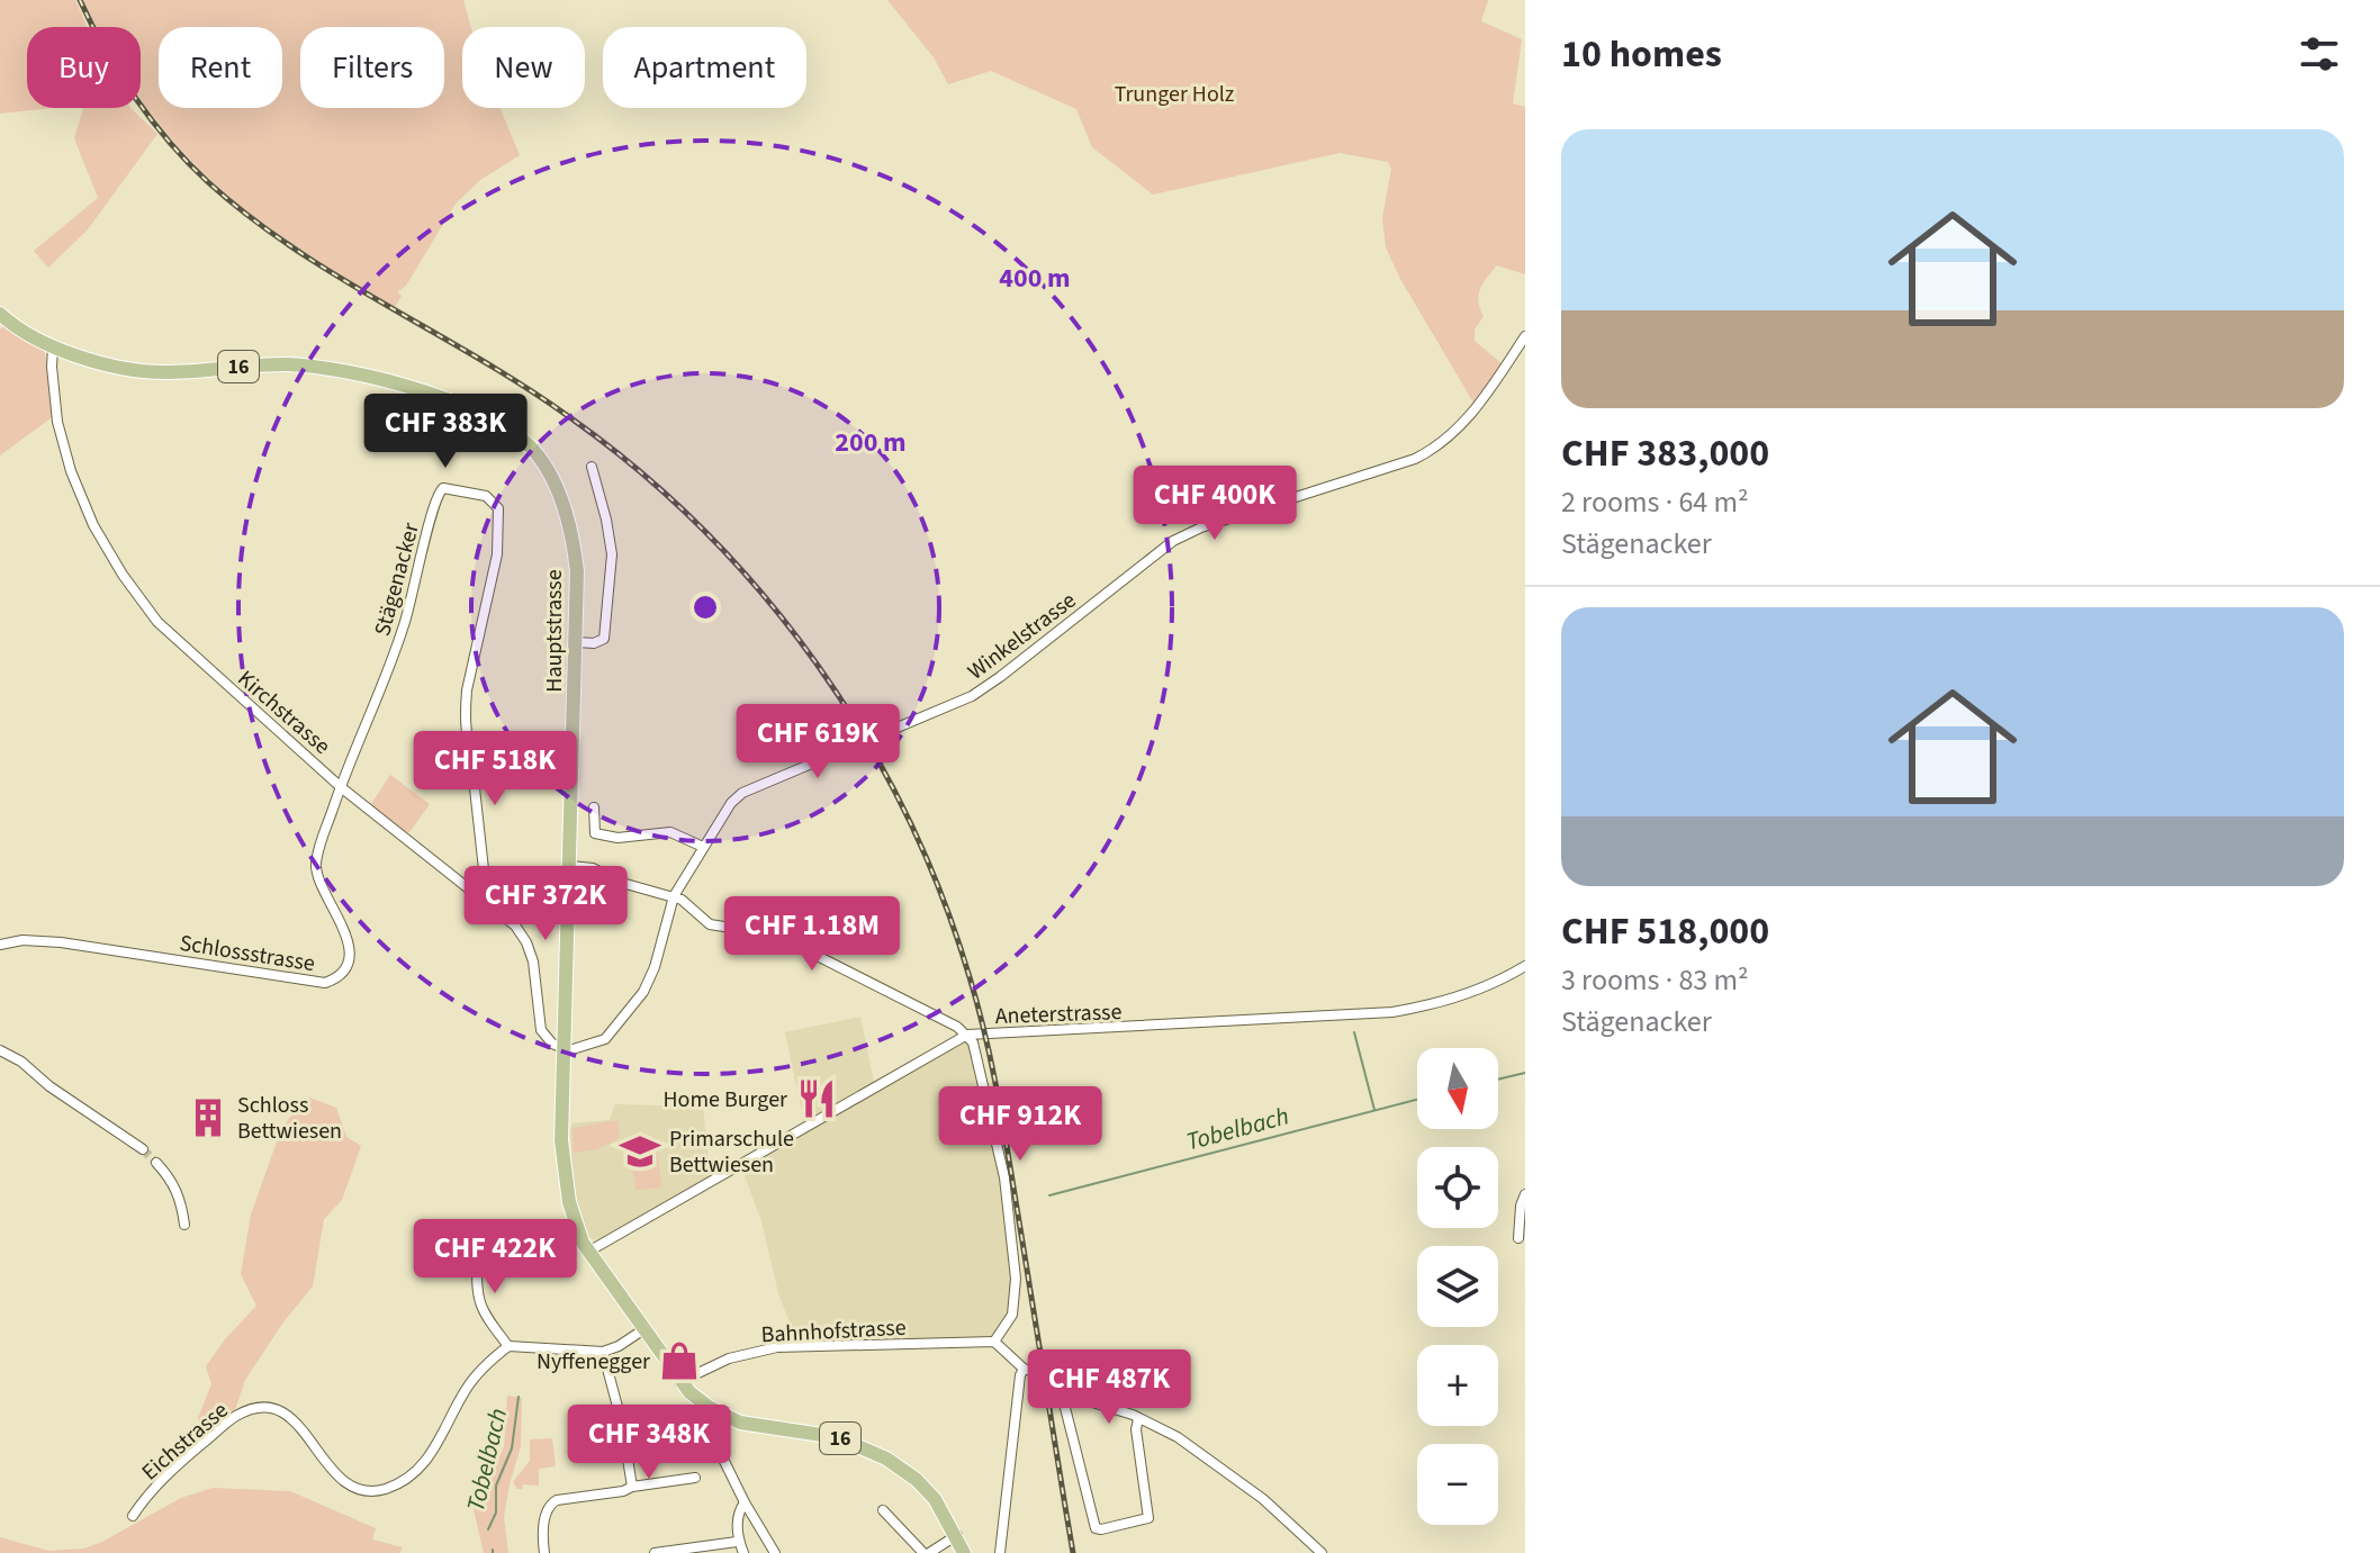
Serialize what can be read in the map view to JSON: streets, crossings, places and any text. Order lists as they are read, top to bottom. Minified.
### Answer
{"streets":{"main road":["16","Hauptstrasse"],"street":["Stägenacker","Winkelstrasse","Kirchstrasse","Schlossstrasse","Aneterstrasse","Bahnhofstrasse","Eichstrasse"]},"crossings":[["Stägenacker","Kirchstrasse"],["Stägenacker","Schlossstrasse"],["Hauptstrasse","Winkelstrasse"],["Hauptstrasse","Kirchstrasse"],["Hauptstrasse","Aneterstrasse"],["Hauptstrasse","Bahnhofstrasse"],["Winkelstrasse","Kirchstrasse"],["Winkelstrasse","Aneterstrasse"],["Kirchstrasse","Schlossstrasse"]],"water":["Tobelbach"],"parks":["Trunger Holz"],"places":{"restaurant":["Home Burger"],"building":["Schloss Bettwiesen"],"school or university":["Primarschule Bettwiesen"],"shop":["Nyffenegger"]},"north":"bottom","page":{"heading":"10 homes","chip":["Buy","Rent","Filters","New","Apartment"],"list":[{"name":"CHF 383,000","note":"2 rooms · 64 m² · Stägenacker"},{"name":"CHF 518,000","note":"3 rooms · 83 m² · Stägenacker"}],"price":["CHF 383K","CHF 400K","CHF 619K","CHF 518K","CHF 372K","CHF 1.18M","CHF 912K","CHF 422K","CHF 487K","CHF 348K"],"map_buttons":["+","−"]},"rings":["400 m","200 m"]}
